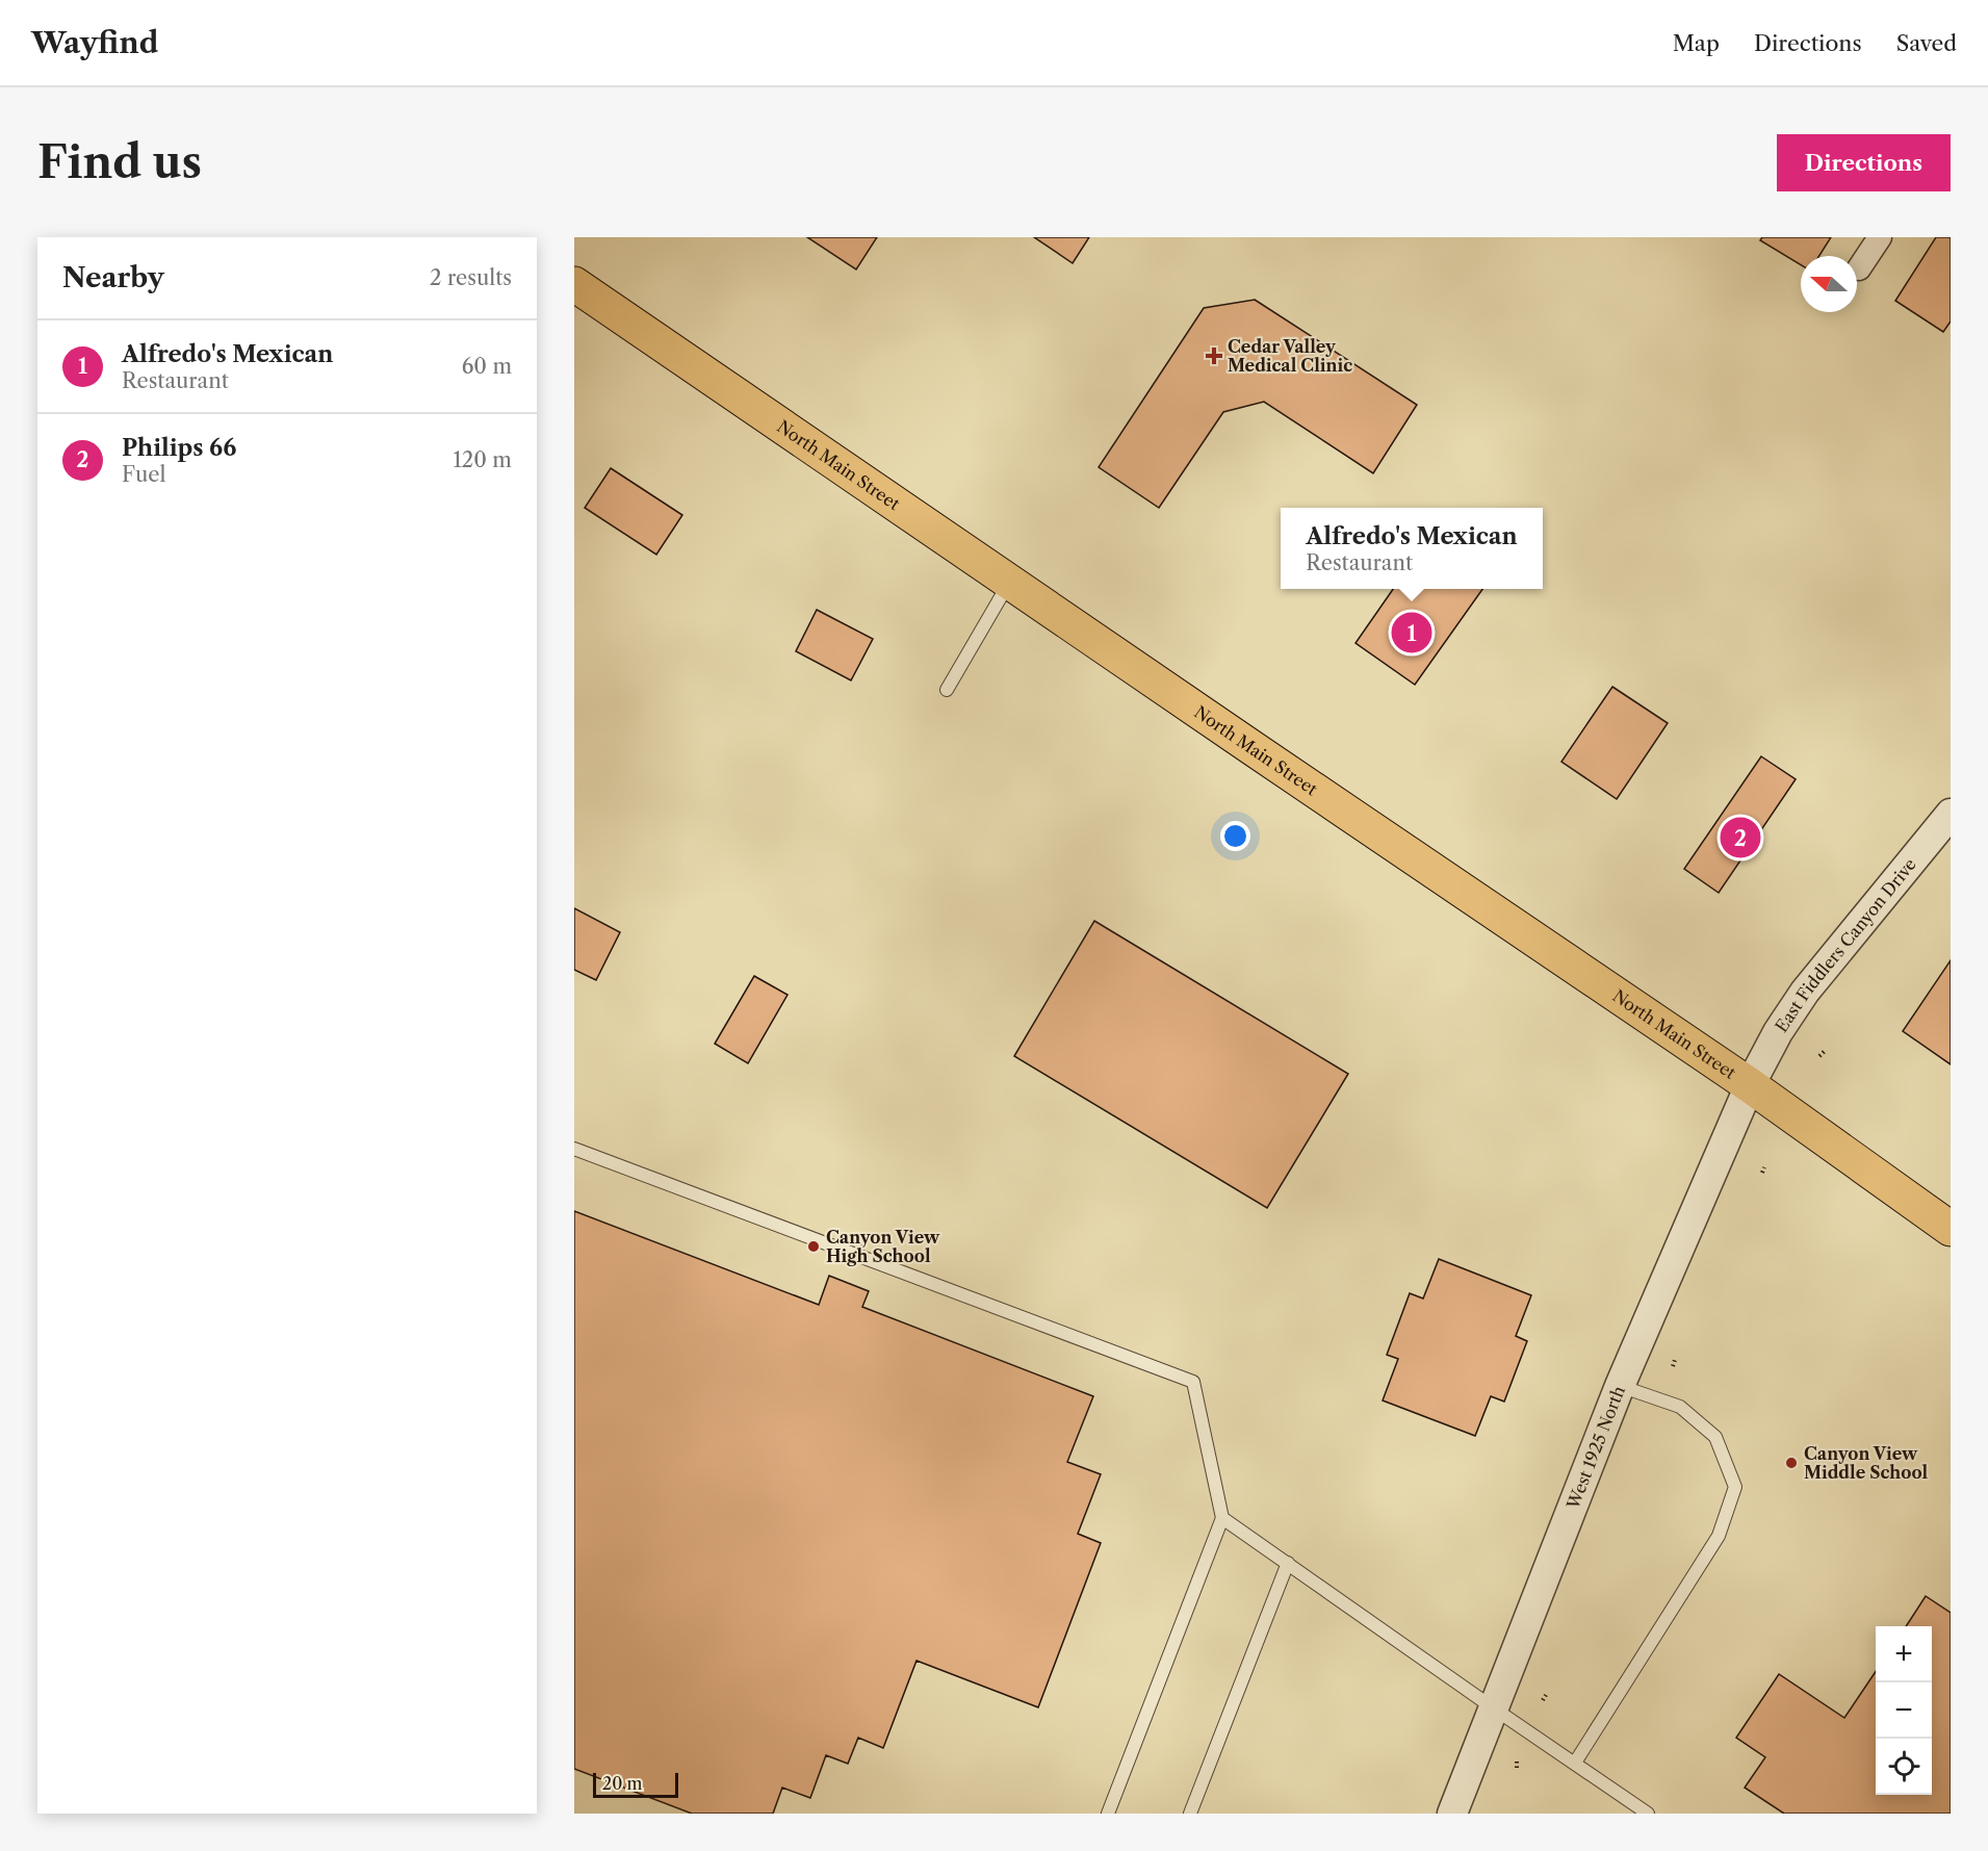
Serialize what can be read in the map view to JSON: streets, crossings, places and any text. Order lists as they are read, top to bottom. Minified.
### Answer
{"streets":{"main road":["North Main Street"],"street":["East Fiddlers Canyon Drive","West 1925 North"]},"crossings":[["North Main Street","East Fiddlers Canyon Drive"],["North Main Street","West 1925 North"],["East Fiddlers Canyon Drive","West 1925 North"]],"places":{"health":["Cedar Valley Medical Clinic"],"other":["Canyon View High School","Canyon View Middle School"]},"scale_bar":"20 m","north":"left","page":{"header":"Wayfind","nav":["Map","Directions","Saved"],"buttons":"Directions","title":"Find us","heading":["Nearby","2 results"],"list":[{"mark":"1","name":"Alfredo's Mexican","note":"Restaurant","value":"60 m"},{"mark":"2","name":"Philips 66","note":"Fuel","value":"120 m"}],"popup":["Alfredo's Mexican","Restaurant"],"pins":["1","2"],"map_buttons":["+","−"],"scale":"20 m"}}
